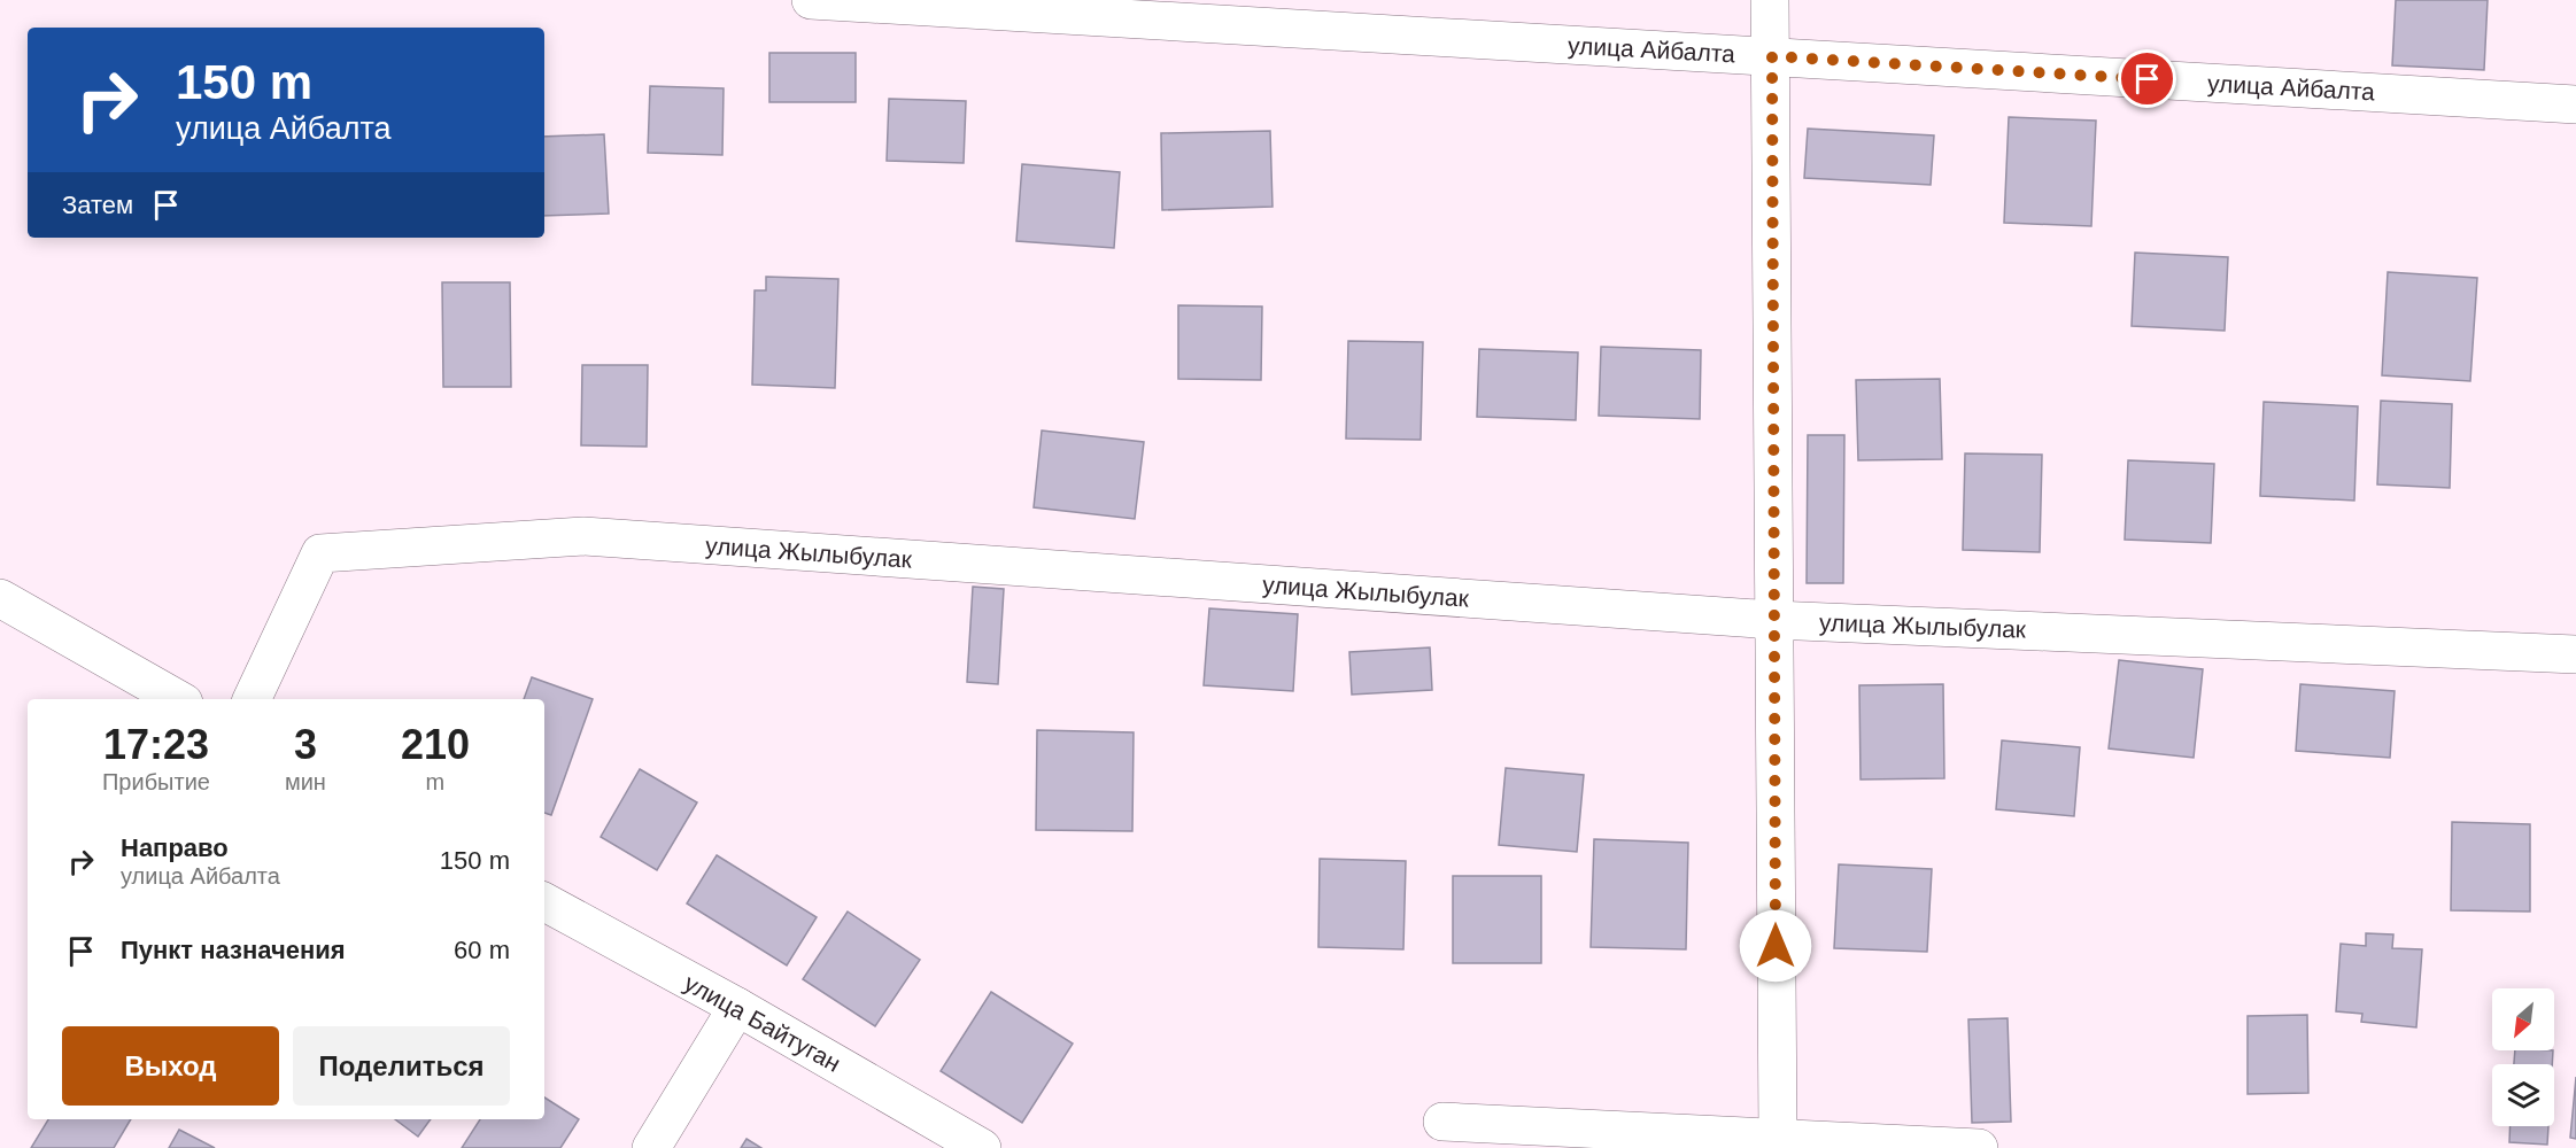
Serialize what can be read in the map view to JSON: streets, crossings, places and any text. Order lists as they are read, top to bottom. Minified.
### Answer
{"streets":{"street":["улица Айбалта","улица Жылыбулак","улица Байтуган"]},"north":"bottom left","page":{"turn":["150 m","улица Айбалта"],"then":"Затем","eta":["17:23","Прибытие","3","мин","210","m"],"list":[{"name":"Направо","note":"улица Айбалта","value":"150 m"},{"name":"Пункт назначения","value":"60 m"}],"buttons":["Выход","Поделиться"]}}
